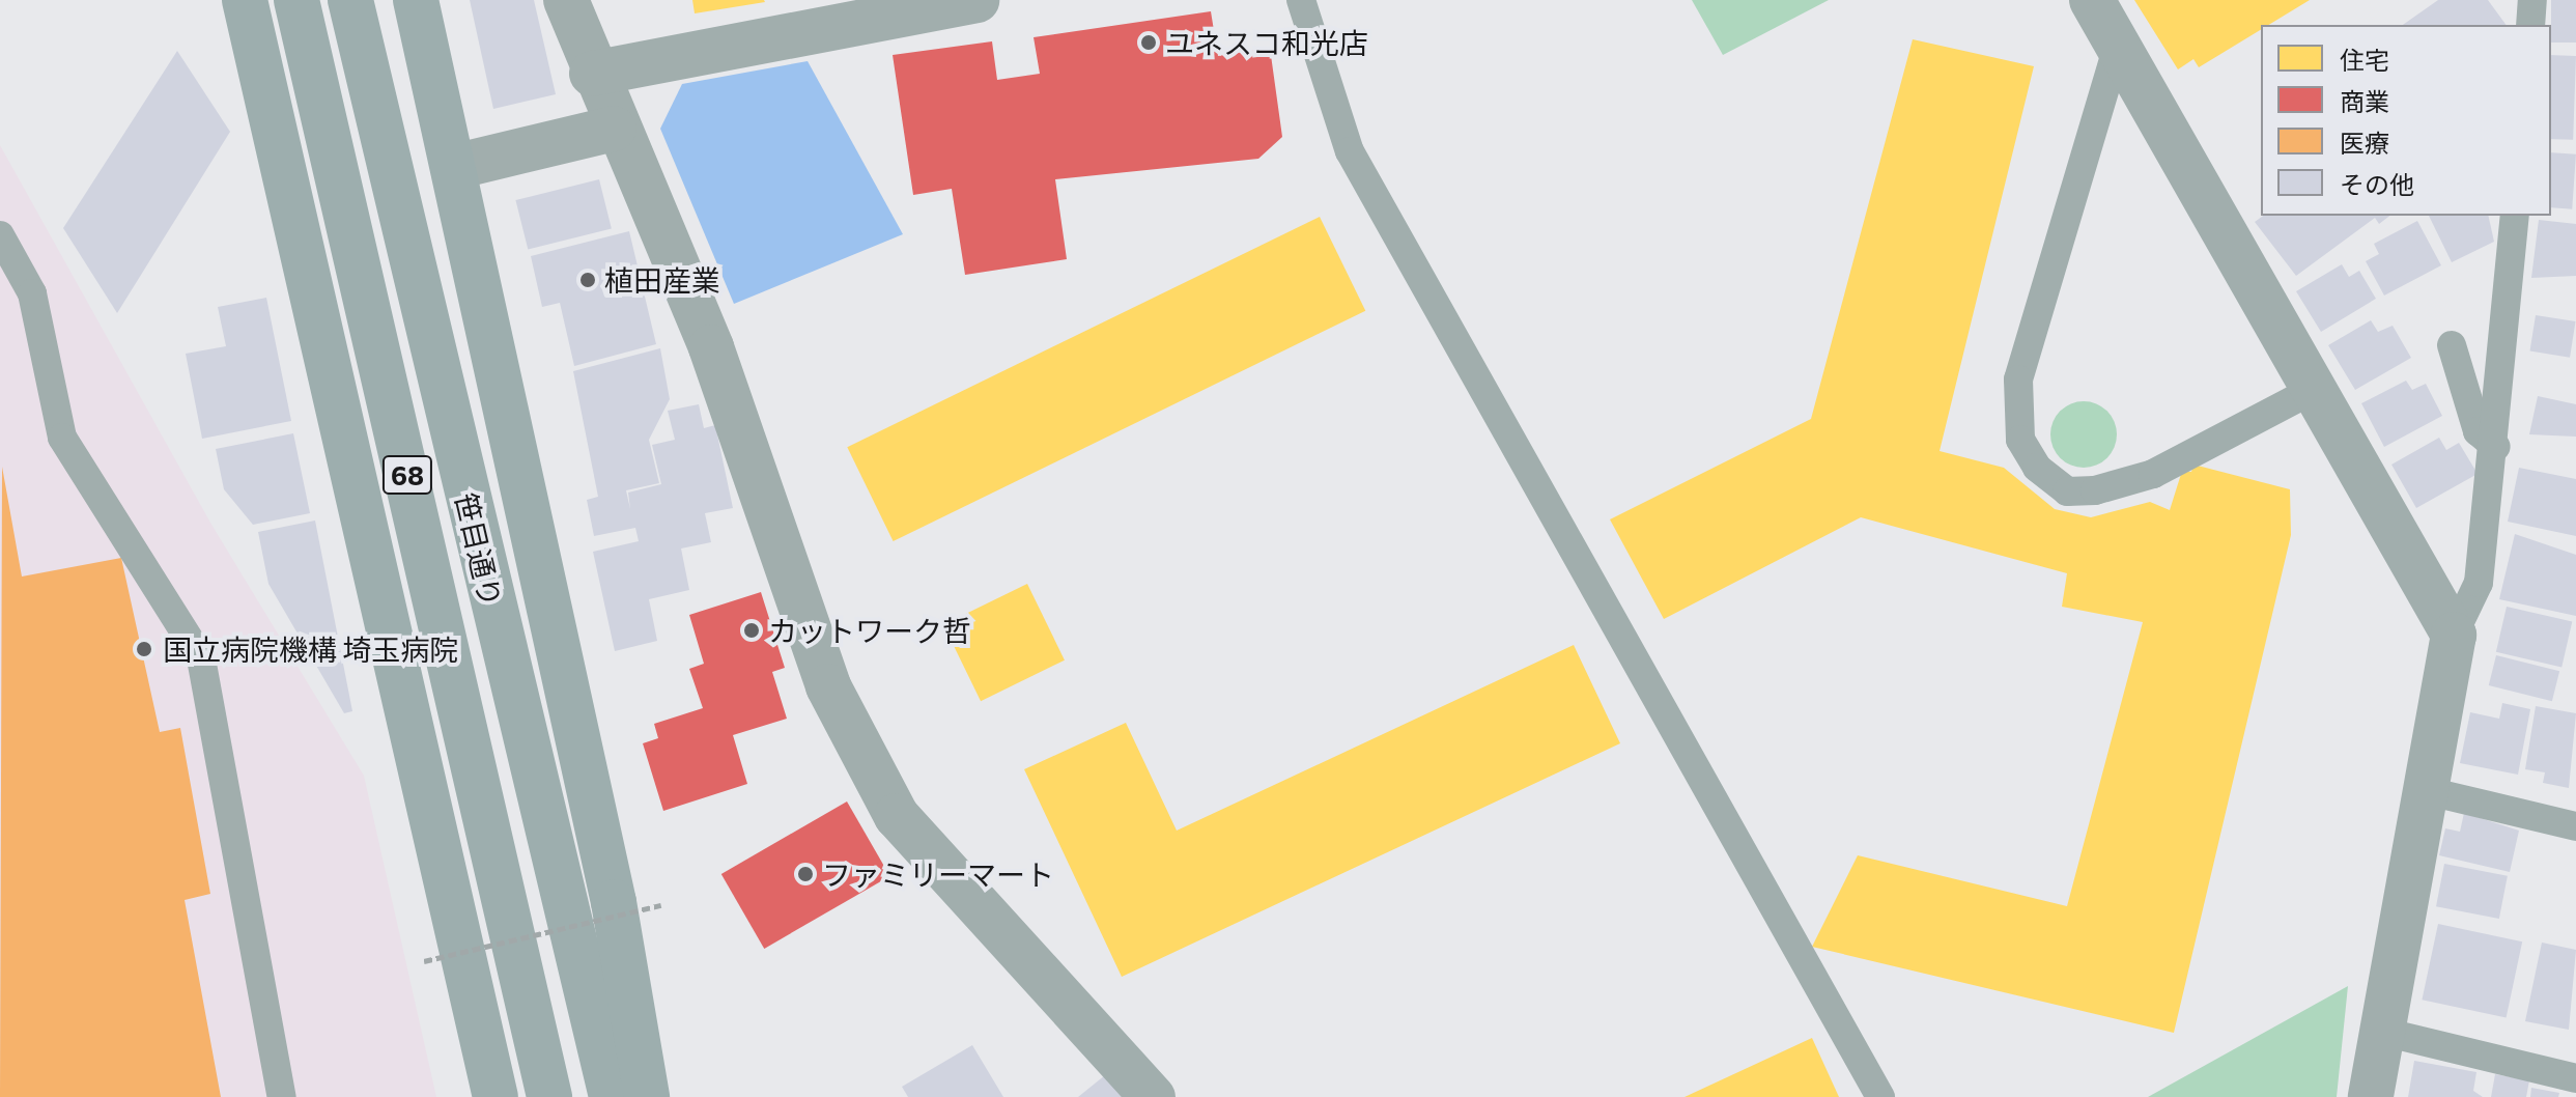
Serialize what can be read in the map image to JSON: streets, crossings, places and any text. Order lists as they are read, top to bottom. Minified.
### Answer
{"streets":{"main road":["68","笹目通り"]},"places":["ユネスコ和光店","植田産業","カットワーク哲","国立病院機構 埼玉病院","ファミリーマート"],"legend":["住宅","商業","医療","その他"]}
